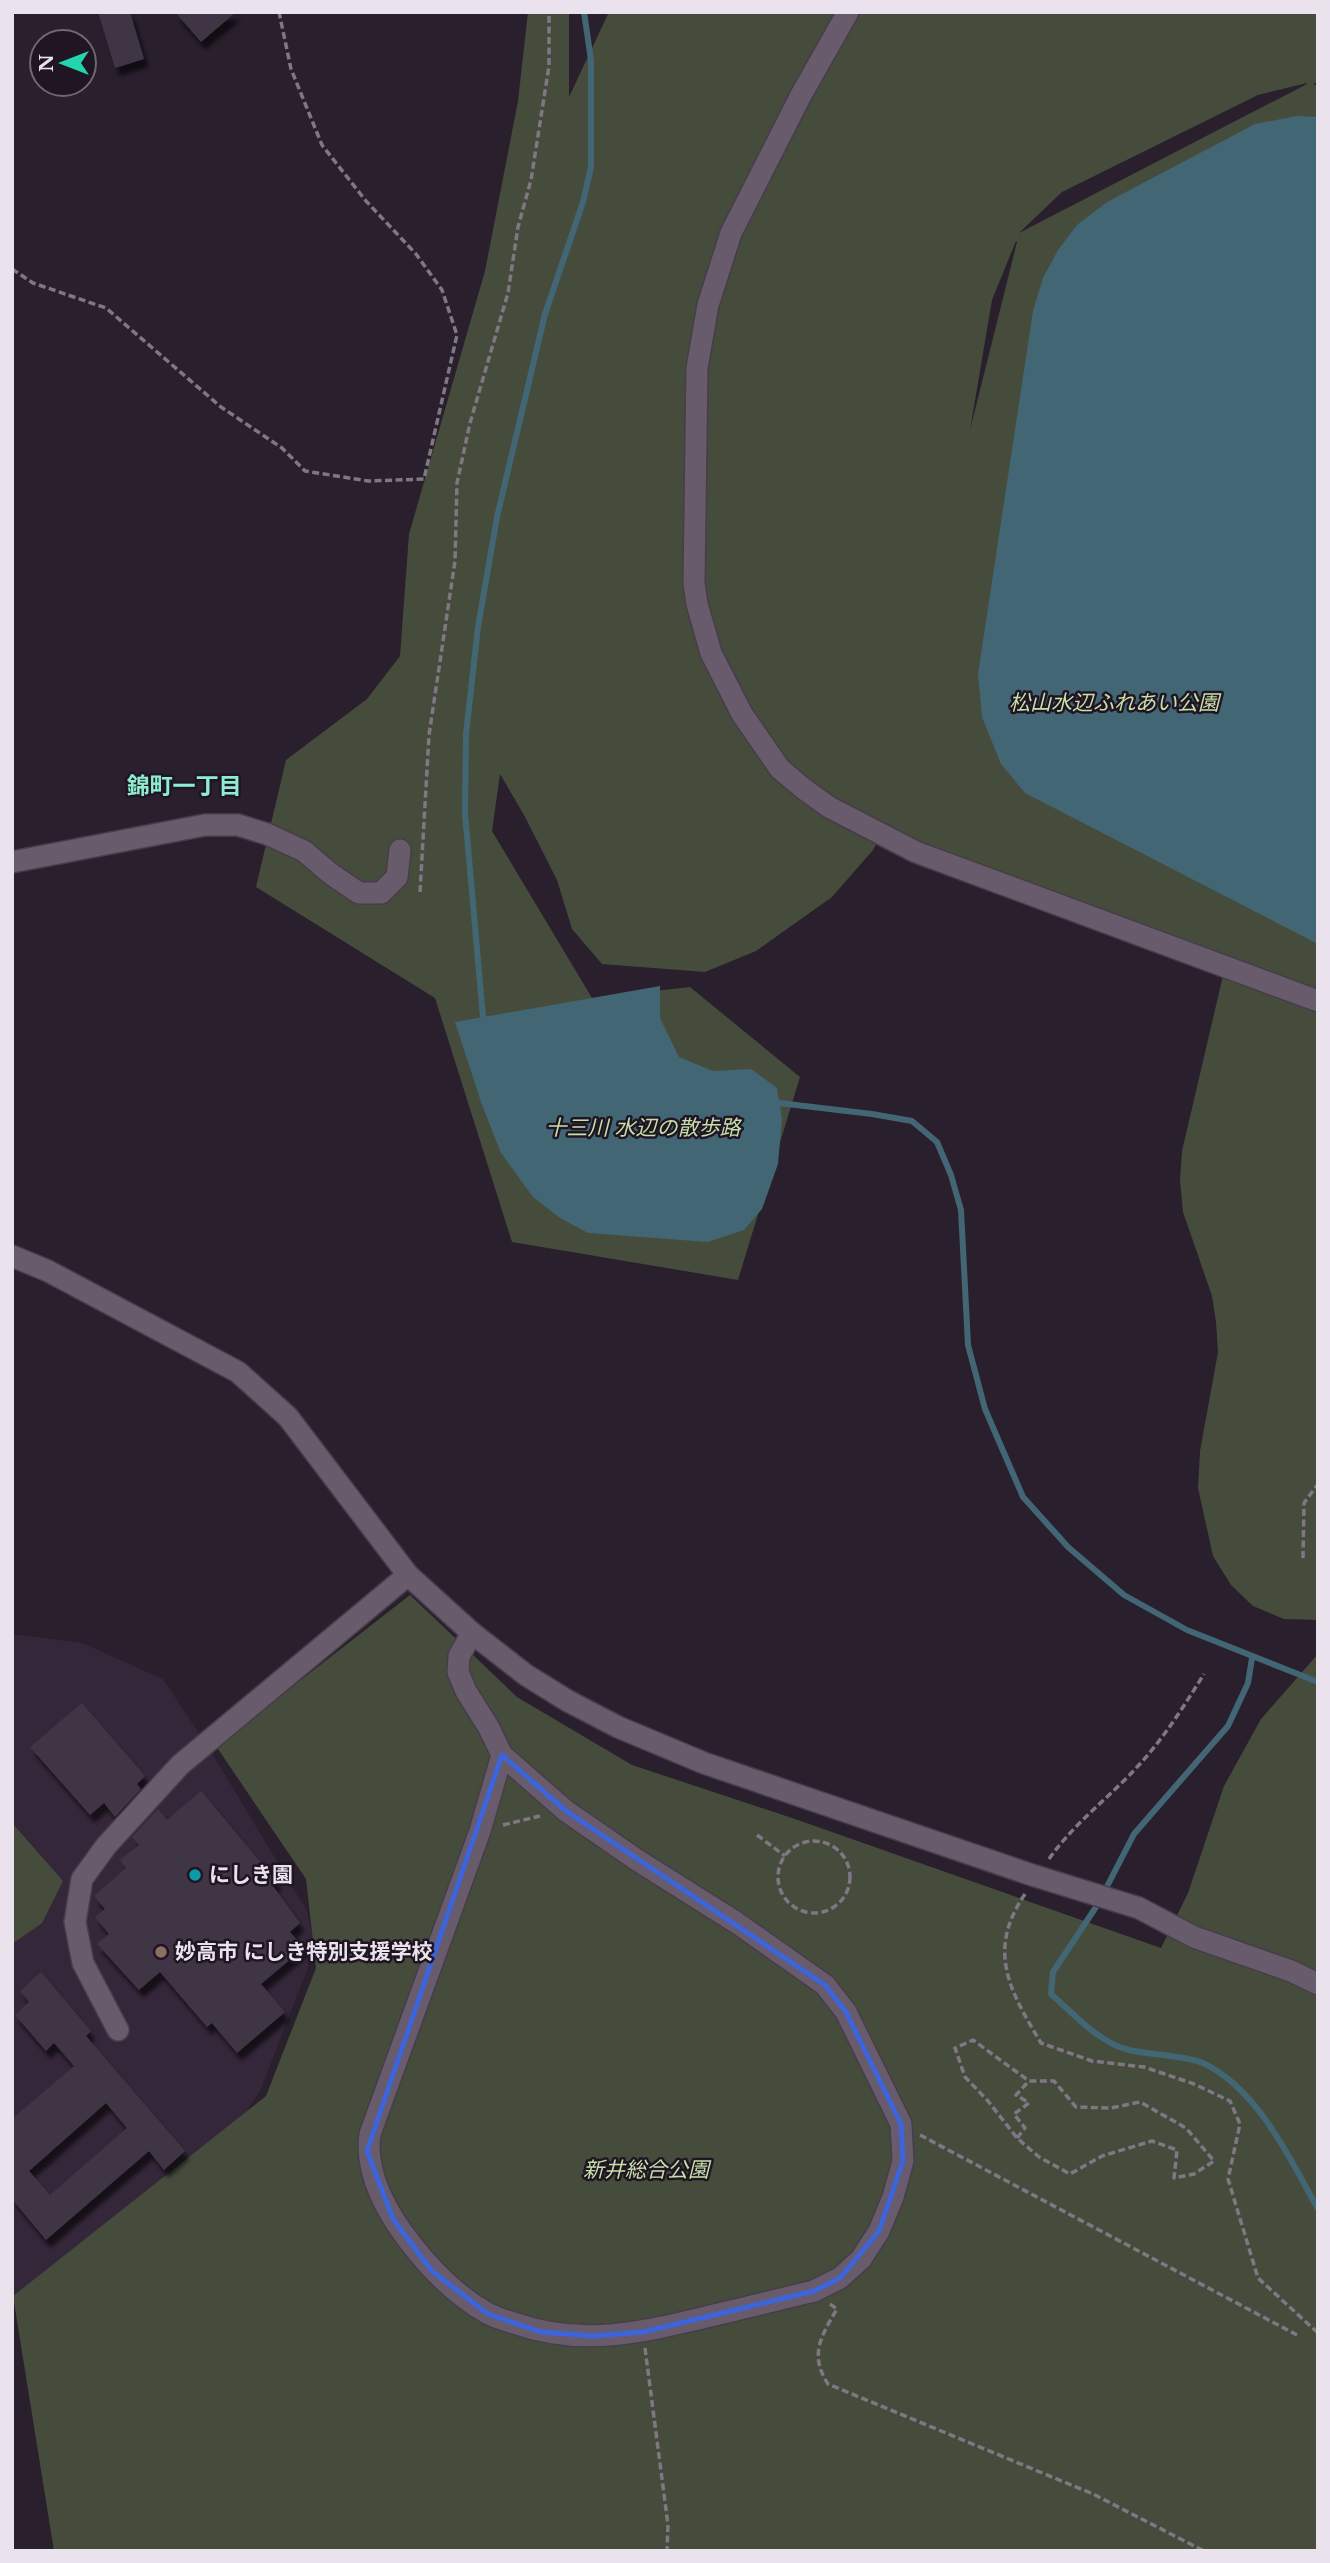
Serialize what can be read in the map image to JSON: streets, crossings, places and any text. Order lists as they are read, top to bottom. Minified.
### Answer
{"districts":["錦町一丁目"],"parks":["松山水辺ふれあい公園","十三川 水辺の散歩路","新井総合公園"],"places":["にしき園","妙高市 にしき特別支援学校"],"north":"left"}
